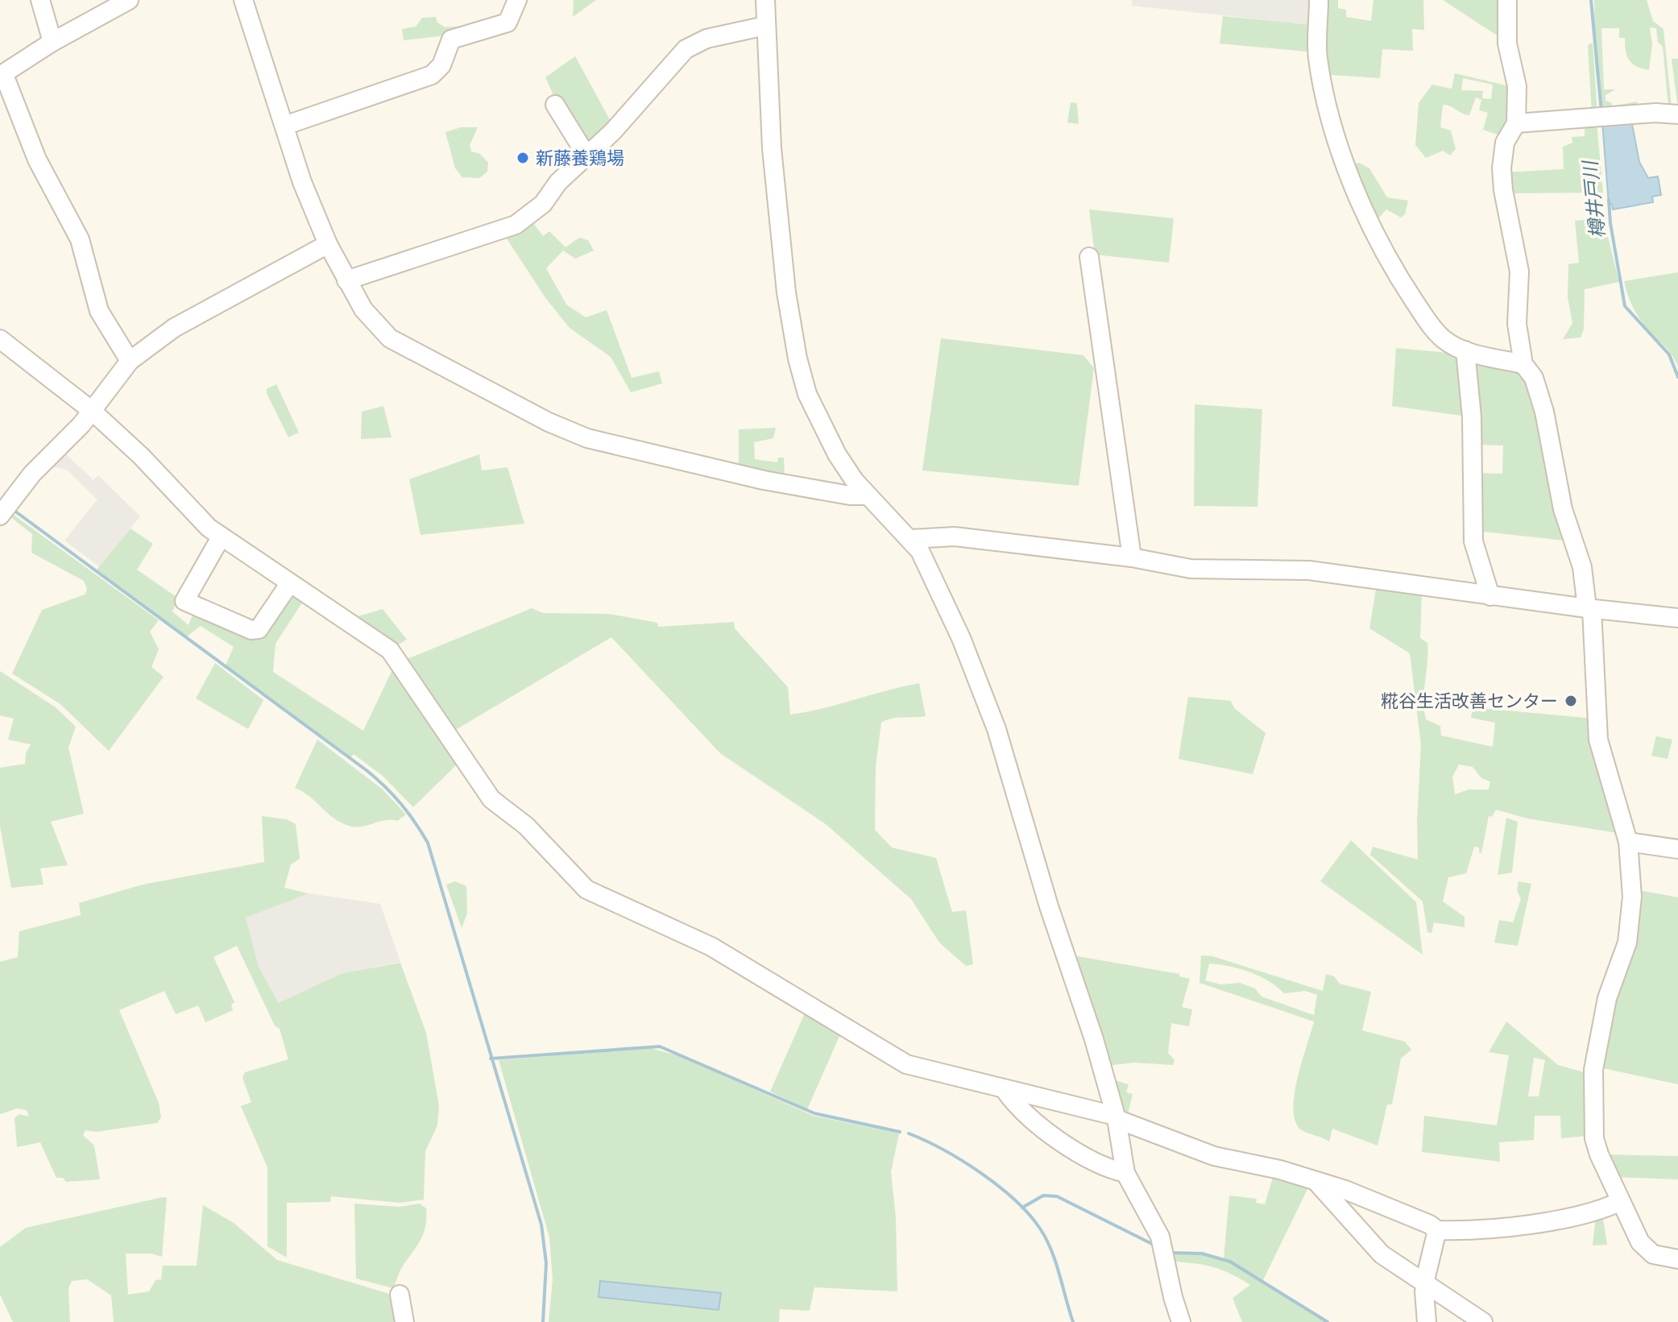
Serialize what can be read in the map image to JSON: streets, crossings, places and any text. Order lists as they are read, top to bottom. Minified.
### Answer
{"water":["樽井戸川"],"places":["新藤養鶏場","糀谷生活改善センター"]}
